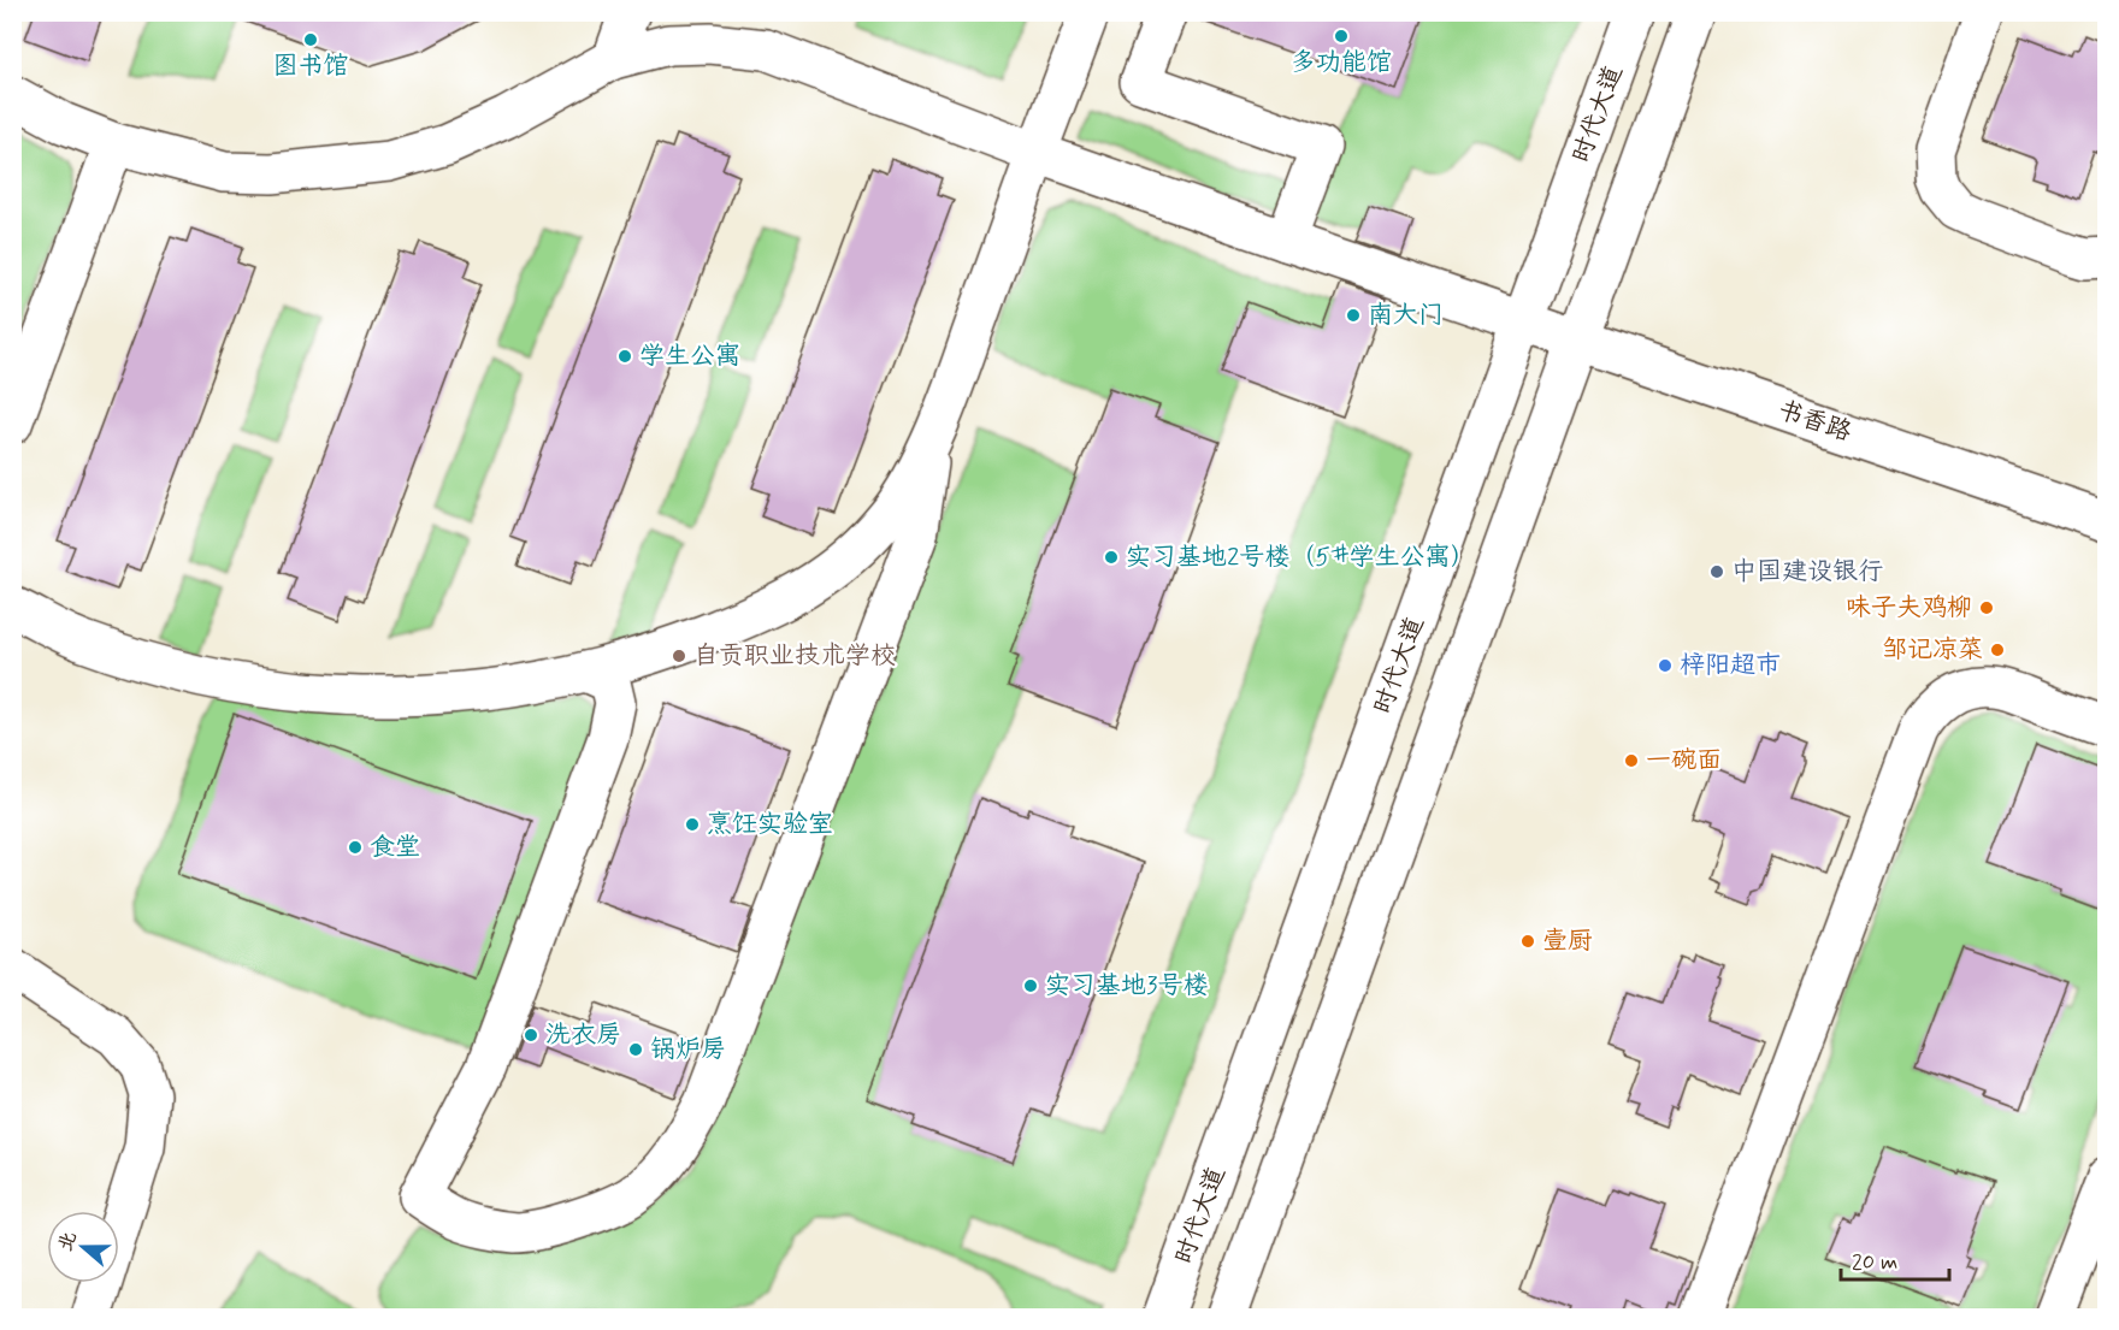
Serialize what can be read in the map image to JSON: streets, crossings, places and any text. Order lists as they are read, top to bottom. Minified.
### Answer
{"streets":{"main road":["时代大道","书香路"]},"crossings":[["时代大道","书香路"]],"places":["多功能馆","图书馆","南大门","学生公寓","实习基地2号楼（5#学生公寓）","中国建设银行","味子夫鸡柳","邹记凉菜","自贡职业技术学校","梓阳超市","一碗面","烹饪实验室","食堂","壹厨","实习基地3号楼","洗衣房","锅炉房"],"scale_bar":"20 m","north":"left"}
